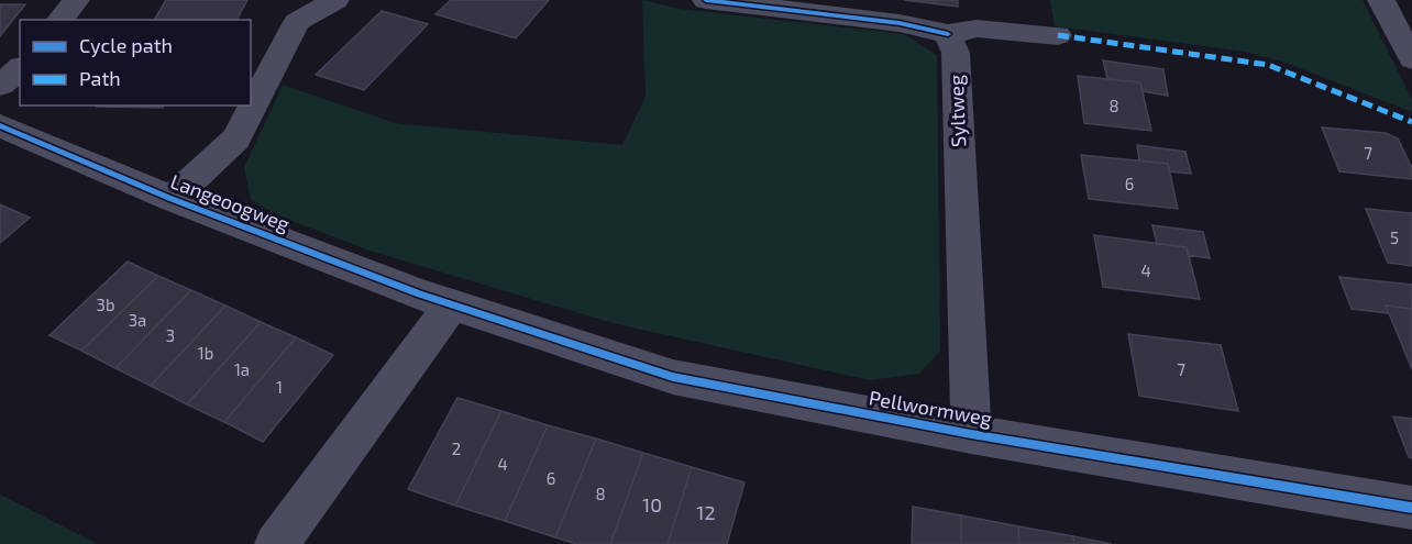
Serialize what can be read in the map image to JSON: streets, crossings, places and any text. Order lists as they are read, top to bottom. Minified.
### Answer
{"streets":{"street":["Syltweg","Langeoogweg","Pellwormweg"]},"crossings":[["Syltweg","Pellwormweg"],["Langeoogweg","Pellwormweg"]],"house_numbers":["8","7","6","5","4","3b","3a","3","1b","1a","7","1","2","4","6","8","10","12"],"legend":["Cycle path","Path"]}
